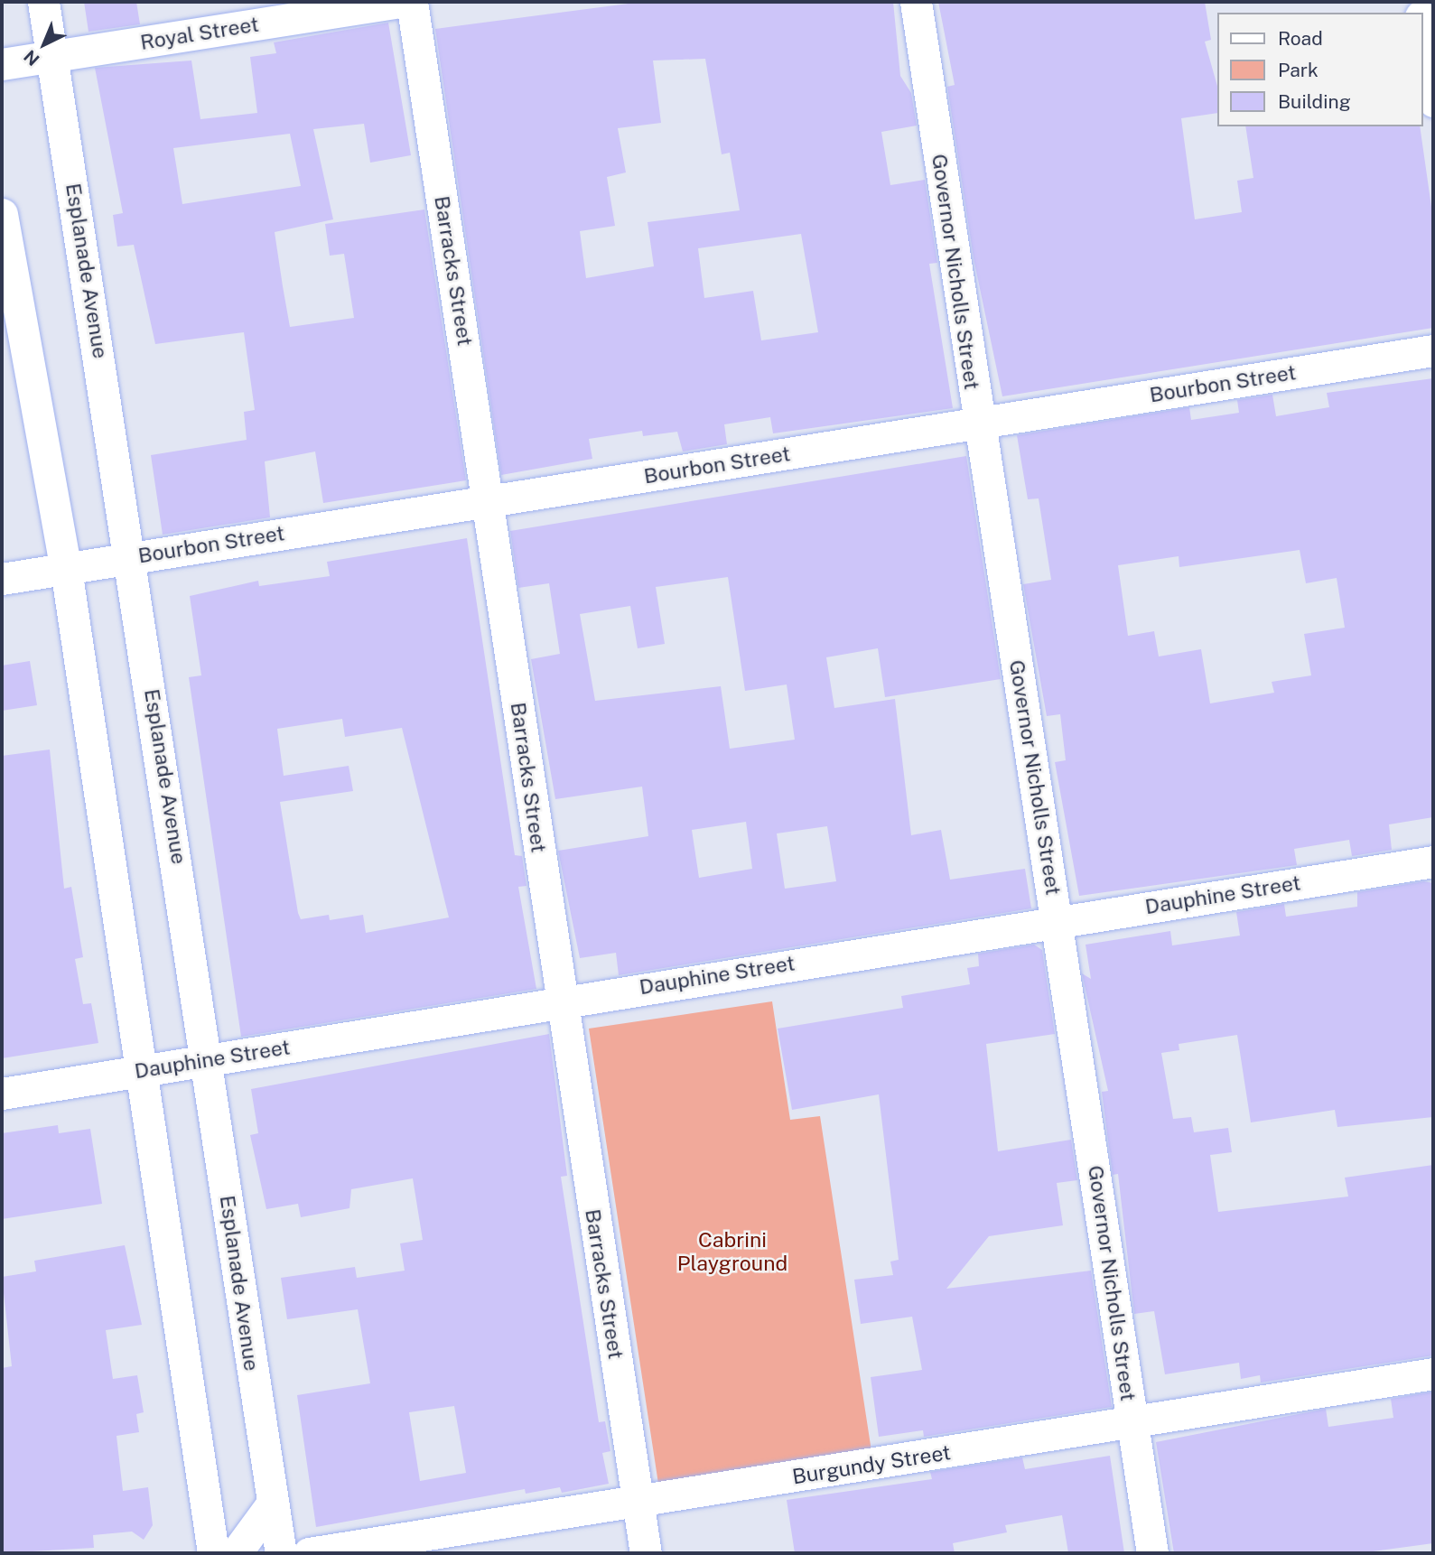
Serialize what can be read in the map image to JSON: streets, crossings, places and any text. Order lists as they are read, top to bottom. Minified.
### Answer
{"streets":{"street":["Royal Street","Esplanade Avenue","Barracks Street","Governor Nicholls Street","Bourbon Street","Dauphine Street","Burgundy Street"]},"crossings":[["Royal Street","Esplanade Avenue"],["Esplanade Avenue","Bourbon Street"],["Esplanade Avenue","Dauphine Street"],["Barracks Street","Bourbon Street"],["Barracks Street","Dauphine Street"],["Barracks Street","Burgundy Street"],["Governor Nicholls Street","Bourbon Street"],["Governor Nicholls Street","Dauphine Street"],["Governor Nicholls Street","Burgundy Street"]],"parks":["Cabrini Playground"],"legend":["Road","Park","Building"],"north":"bottom left"}
